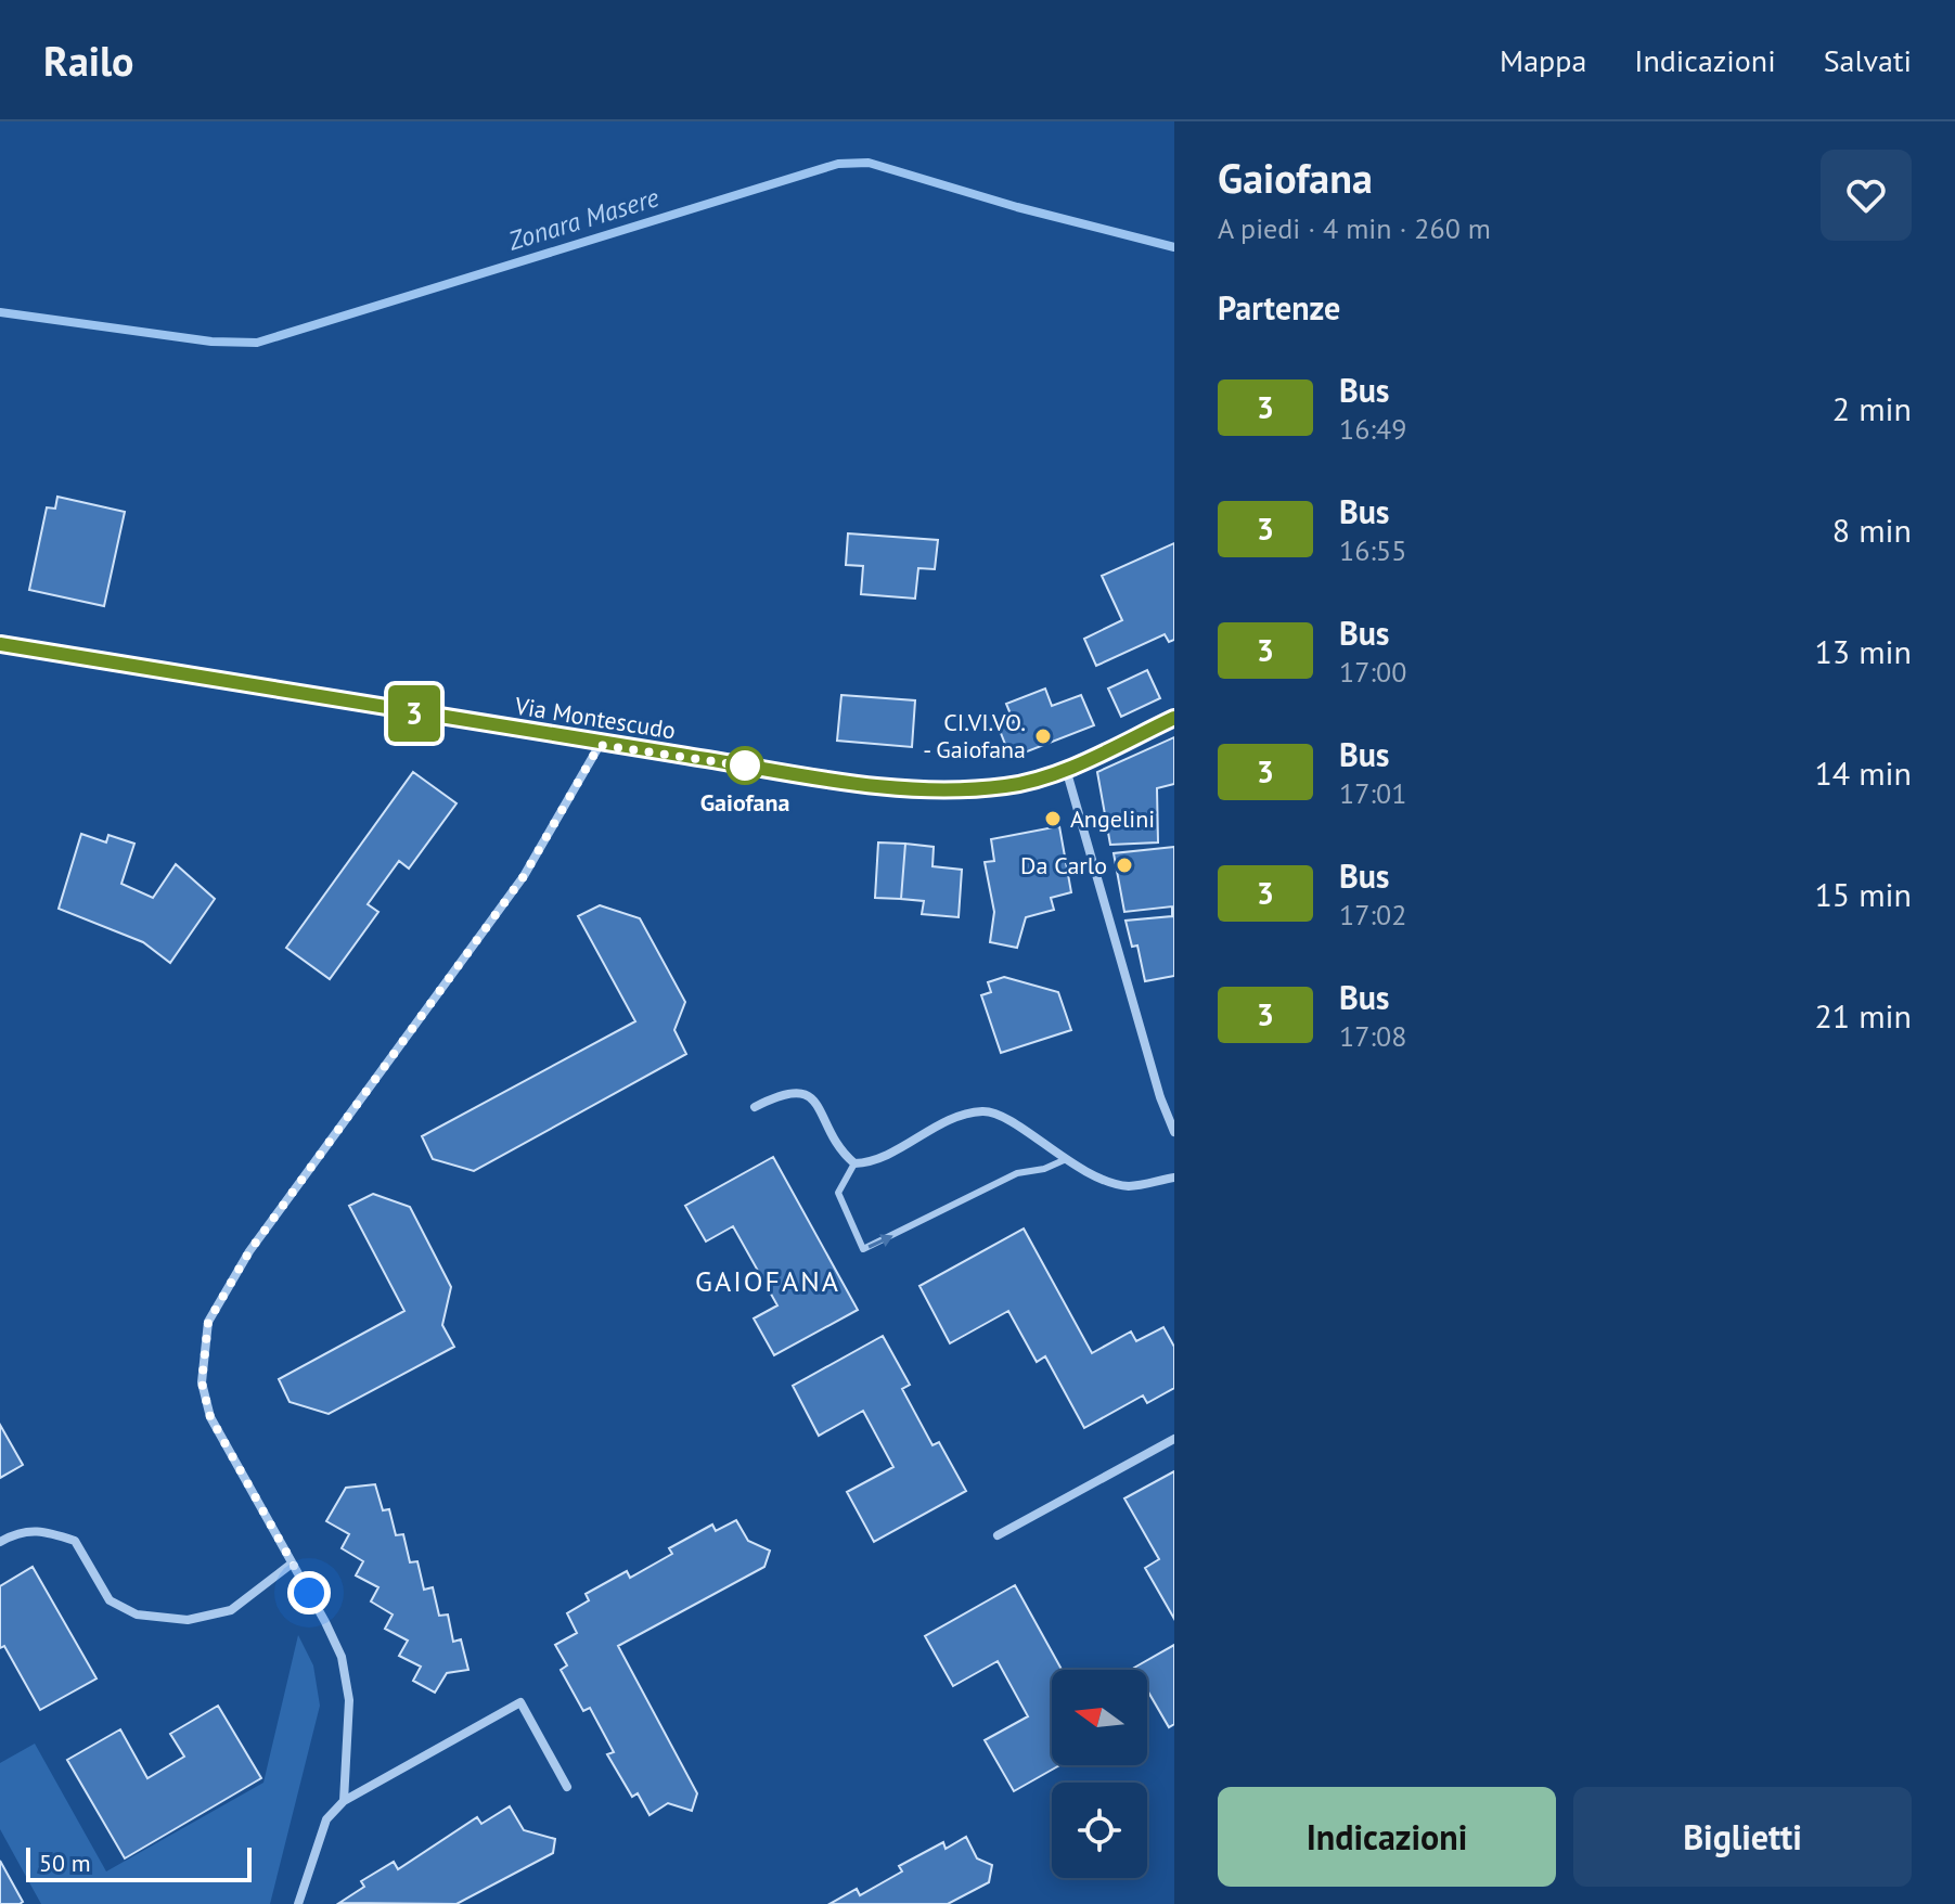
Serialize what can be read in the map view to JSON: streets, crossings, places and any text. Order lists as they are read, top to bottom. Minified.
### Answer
{"streets":{"street":["Via Montescudo"]},"districts":["GAIOFANA"],"water":["Zonara Masere"],"places":["CI.VI.VO. - Gaiofana","Gaiofana","Angelini","Da Carlo"],"lines":["bus line 3"],"scale_bar":"50 m","north":"left","page":{"header":"Railo","nav":["Mappa","Indicazioni","Salvati"],"on_map":"3","heading":[["Gaiofana","A piedi · 4 min · 260 m"],"Partenze"],"list":[{"mark":"3","name":"Bus","note":"16:49","value":"2 min"},{"mark":"3","name":"Bus","note":"16:55","value":"8 min"},{"mark":"3","name":"Bus","note":"17:00","value":"13 min"},{"mark":"3","name":"Bus","note":"17:01","value":"14 min"},{"mark":"3","name":"Bus","note":"17:02","value":"15 min"},{"mark":"3","name":"Bus","note":"17:08","value":"21 min"}],"buttons":["Indicazioni","Biglietti"],"scale":"50 m"}}
